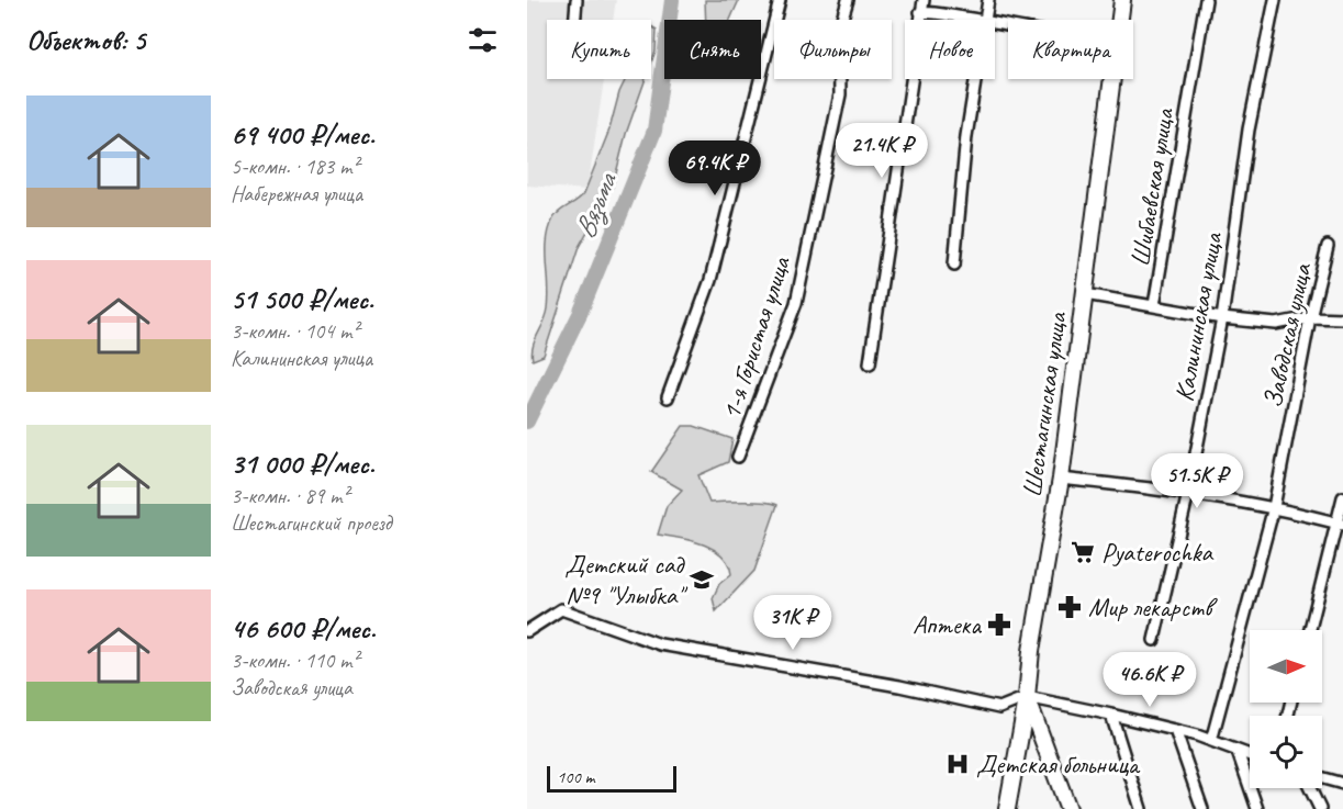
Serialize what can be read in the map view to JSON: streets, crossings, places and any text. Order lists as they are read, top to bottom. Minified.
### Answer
{"streets":{"main road":["Шестагинская улица"],"street":["Шибаевская улица","Калининская улица","Заводская улица","1-я Гористая улица"]},"water":["Вязьма"],"places":{"supermarket":["Pyaterochka"],"school or university":["Детский сад №9 \"Улыбка\""],"pharmacy":["Мир лекарств","Аптека"],"hospital":["Детская больница"]},"scale_bar":"100 m","north":"right","page":{"heading":"Объектов: 5","chip":["Купить","Снять","Фильтры","Новое","Квартира"],"list":[{"name":"69 400 ₽/мес.","note":"5-комн. · 183 m² · Набережная улица"},{"name":"51 500 ₽/мес.","note":"3-комн. · 104 m² · Калининская улица"},{"name":"31 000 ₽/мес.","note":"3-комн. · 89 m² · Шестагинский проезд"},{"name":"46 600 ₽/мес.","note":"3-комн. · 110 m² · Заводская улица"}],"price":["21.4K ₽","69.4K ₽","51.5K ₽","31K ₽","46.6K ₽"],"scale":"100 m"}}
